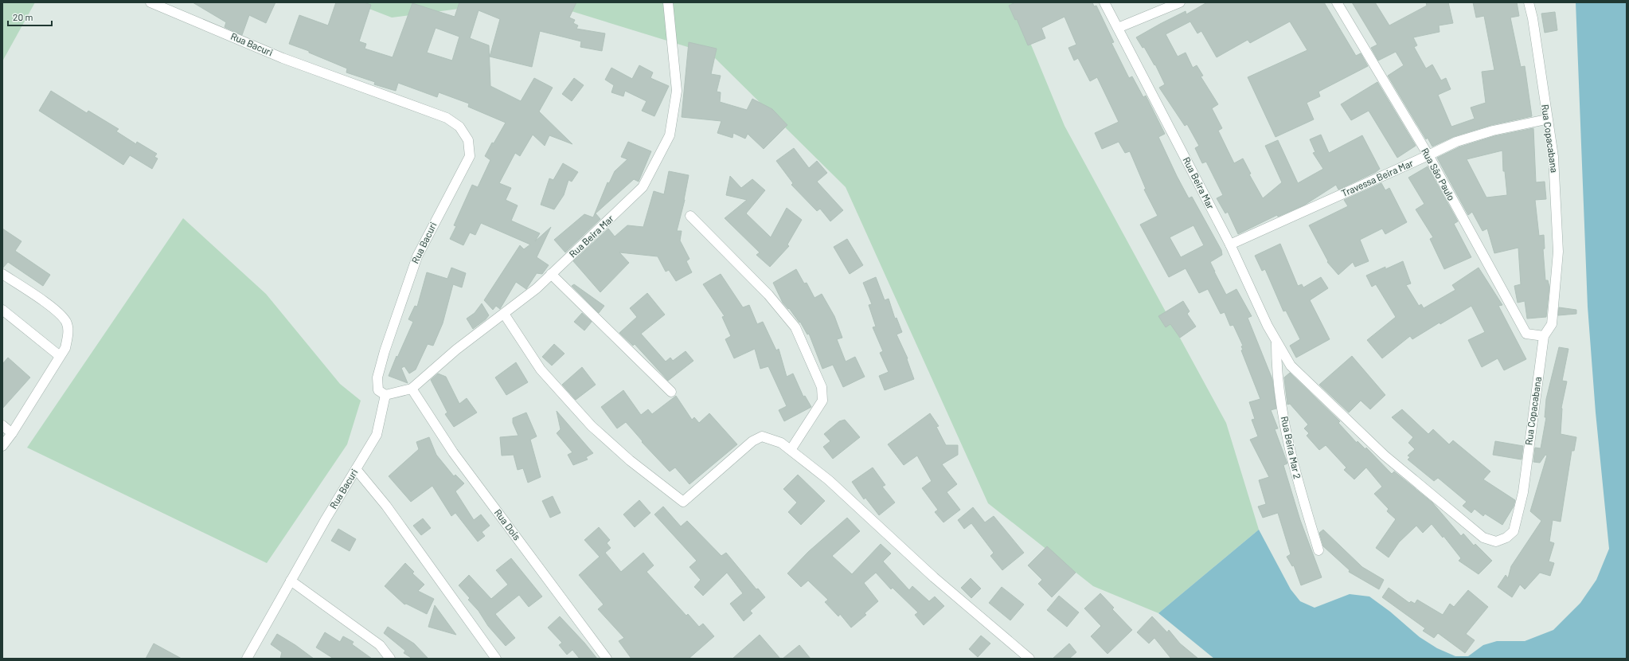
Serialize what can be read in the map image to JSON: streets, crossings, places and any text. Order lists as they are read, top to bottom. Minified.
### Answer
{"streets":{"street":["Rua Bacuri","Rua Copacabana","Rua São Paulo","Travessa Beira Mar","Rua Beira Mar","Rua Beira Mar 2","Rua Dois"]},"crossings":[["Rua Bacuri","Rua Beira Mar"],["Rua Copacabana","Rua São Paulo"],["Rua Copacabana","Travessa Beira Mar"],["Rua Copacabana","Rua Beira Mar"],["Rua São Paulo","Travessa Beira Mar"],["Travessa Beira Mar","Rua Beira Mar"],["Rua Beira Mar","Rua Beira Mar 2"],["Rua Beira Mar","Rua Dois"]],"scale_bar":"20 m"}
